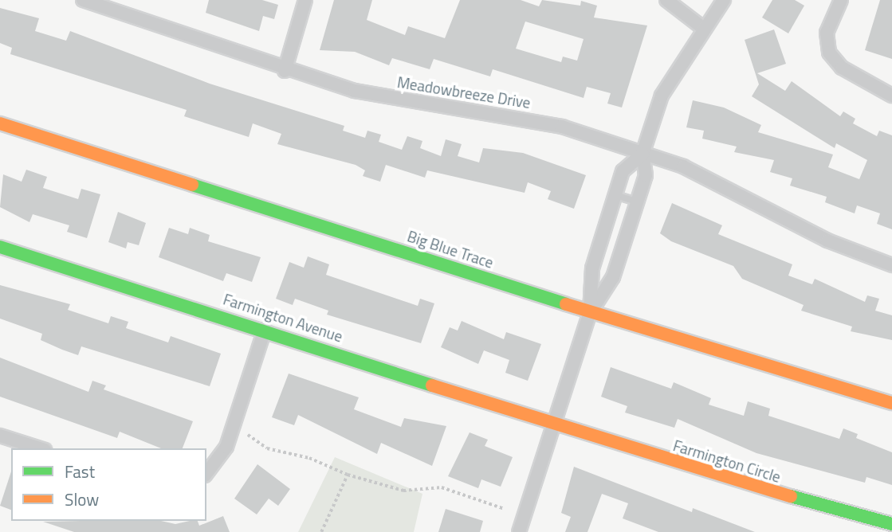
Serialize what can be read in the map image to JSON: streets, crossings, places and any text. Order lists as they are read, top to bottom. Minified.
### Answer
{"streets":{"street":["Meadowbreeze Drive","Big Blue Trace","Farmington Avenue","Farmington Circle"]},"crossings":[["Farmington Avenue","Farmington Circle"]],"legend":["Fast","Slow"]}
